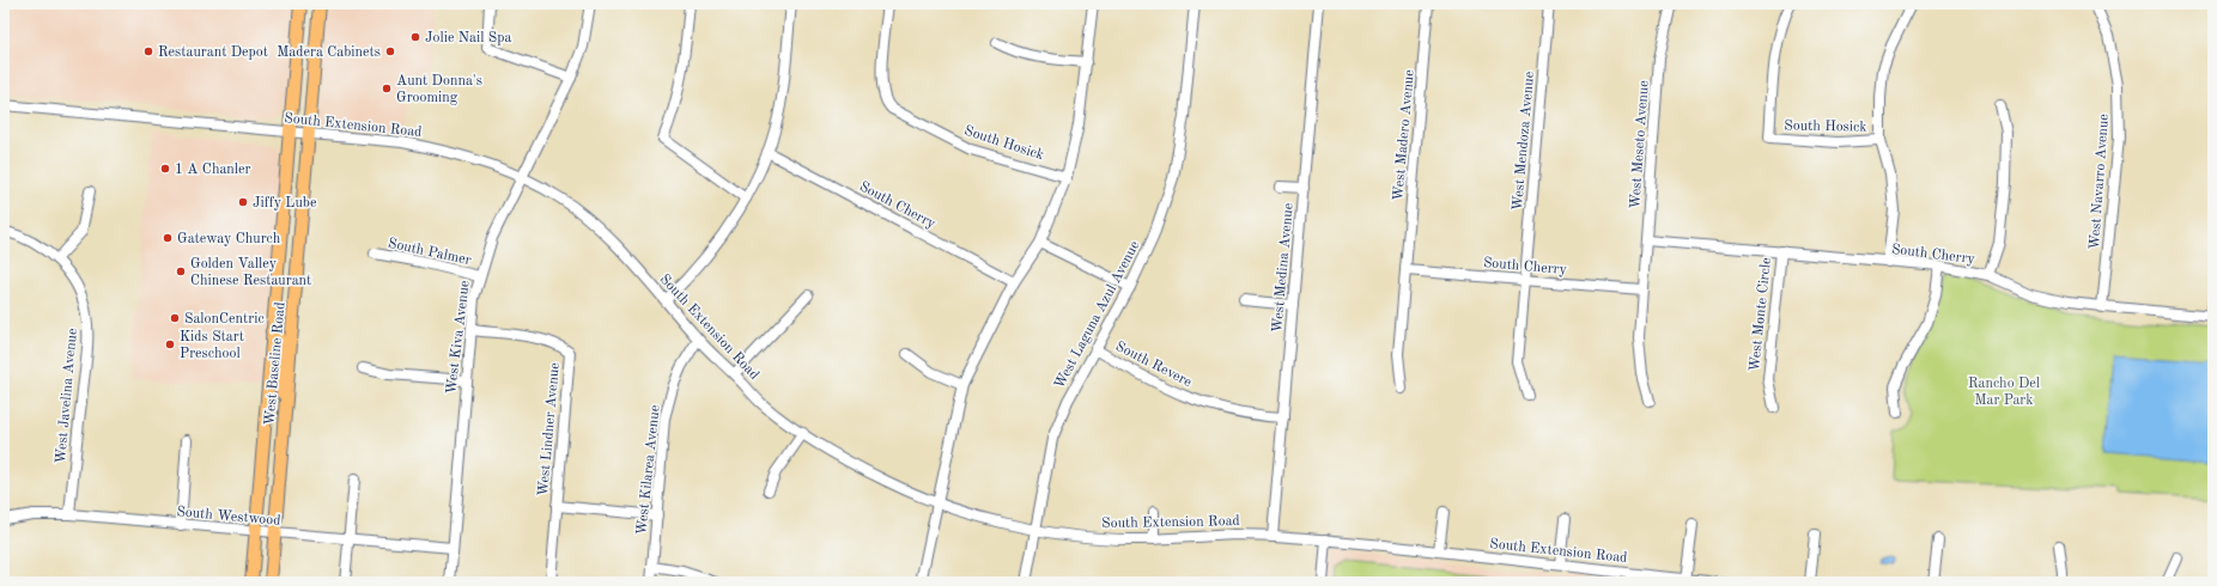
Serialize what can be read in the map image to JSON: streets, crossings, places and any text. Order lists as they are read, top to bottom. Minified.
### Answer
{"streets":{"main road":["West Baseline Road"],"street":["South Extension Road","South Hosick","West Madero Avenue","West Mendoza Avenue","West Meseto Avenue","West Navarro Avenue","South Cherry","South Palmer","West Medina Avenue","West Laguna Azul Avenue","West Monte Circle","West Kiva Avenue","South Revere","West Javelina Avenue","West Lindner Avenue","West Kilarea Avenue","South Westwood"]},"crossings":[["South Extension Road","West Medina Avenue"],["South Extension Road","West Laguna Azul Avenue"],["South Extension Road","West Kiva Avenue"],["South Extension Road","West Baseline Road"],["South Extension Road","West Kilarea Avenue"],["West Madero Avenue","South Cherry"],["West Mendoza Avenue","South Cherry"],["West Meseto Avenue","South Cherry"],["West Navarro Avenue","South Cherry"],["South Cherry","West Monte Circle"],["South Palmer","West Kiva Avenue"],["West Medina Avenue","South Revere"],["West Laguna Azul Avenue","South Revere"],["West Kiva Avenue","West Lindner Avenue"],["West Kiva Avenue","South Westwood"],["West Baseline Road","South Westwood"],["West Javelina Avenue","South Westwood"]],"parks":["Rancho Del Mar Park"],"places":["Jolie Nail Spa","Restaurant Depot","Madera Cabinets","Aunt Donna's Grooming","1 A Chanler","Jiffy Lube","Gateway Church","Golden Valley Chinese Restaurant","SalonCentric","Kids Start Preschool"]}
